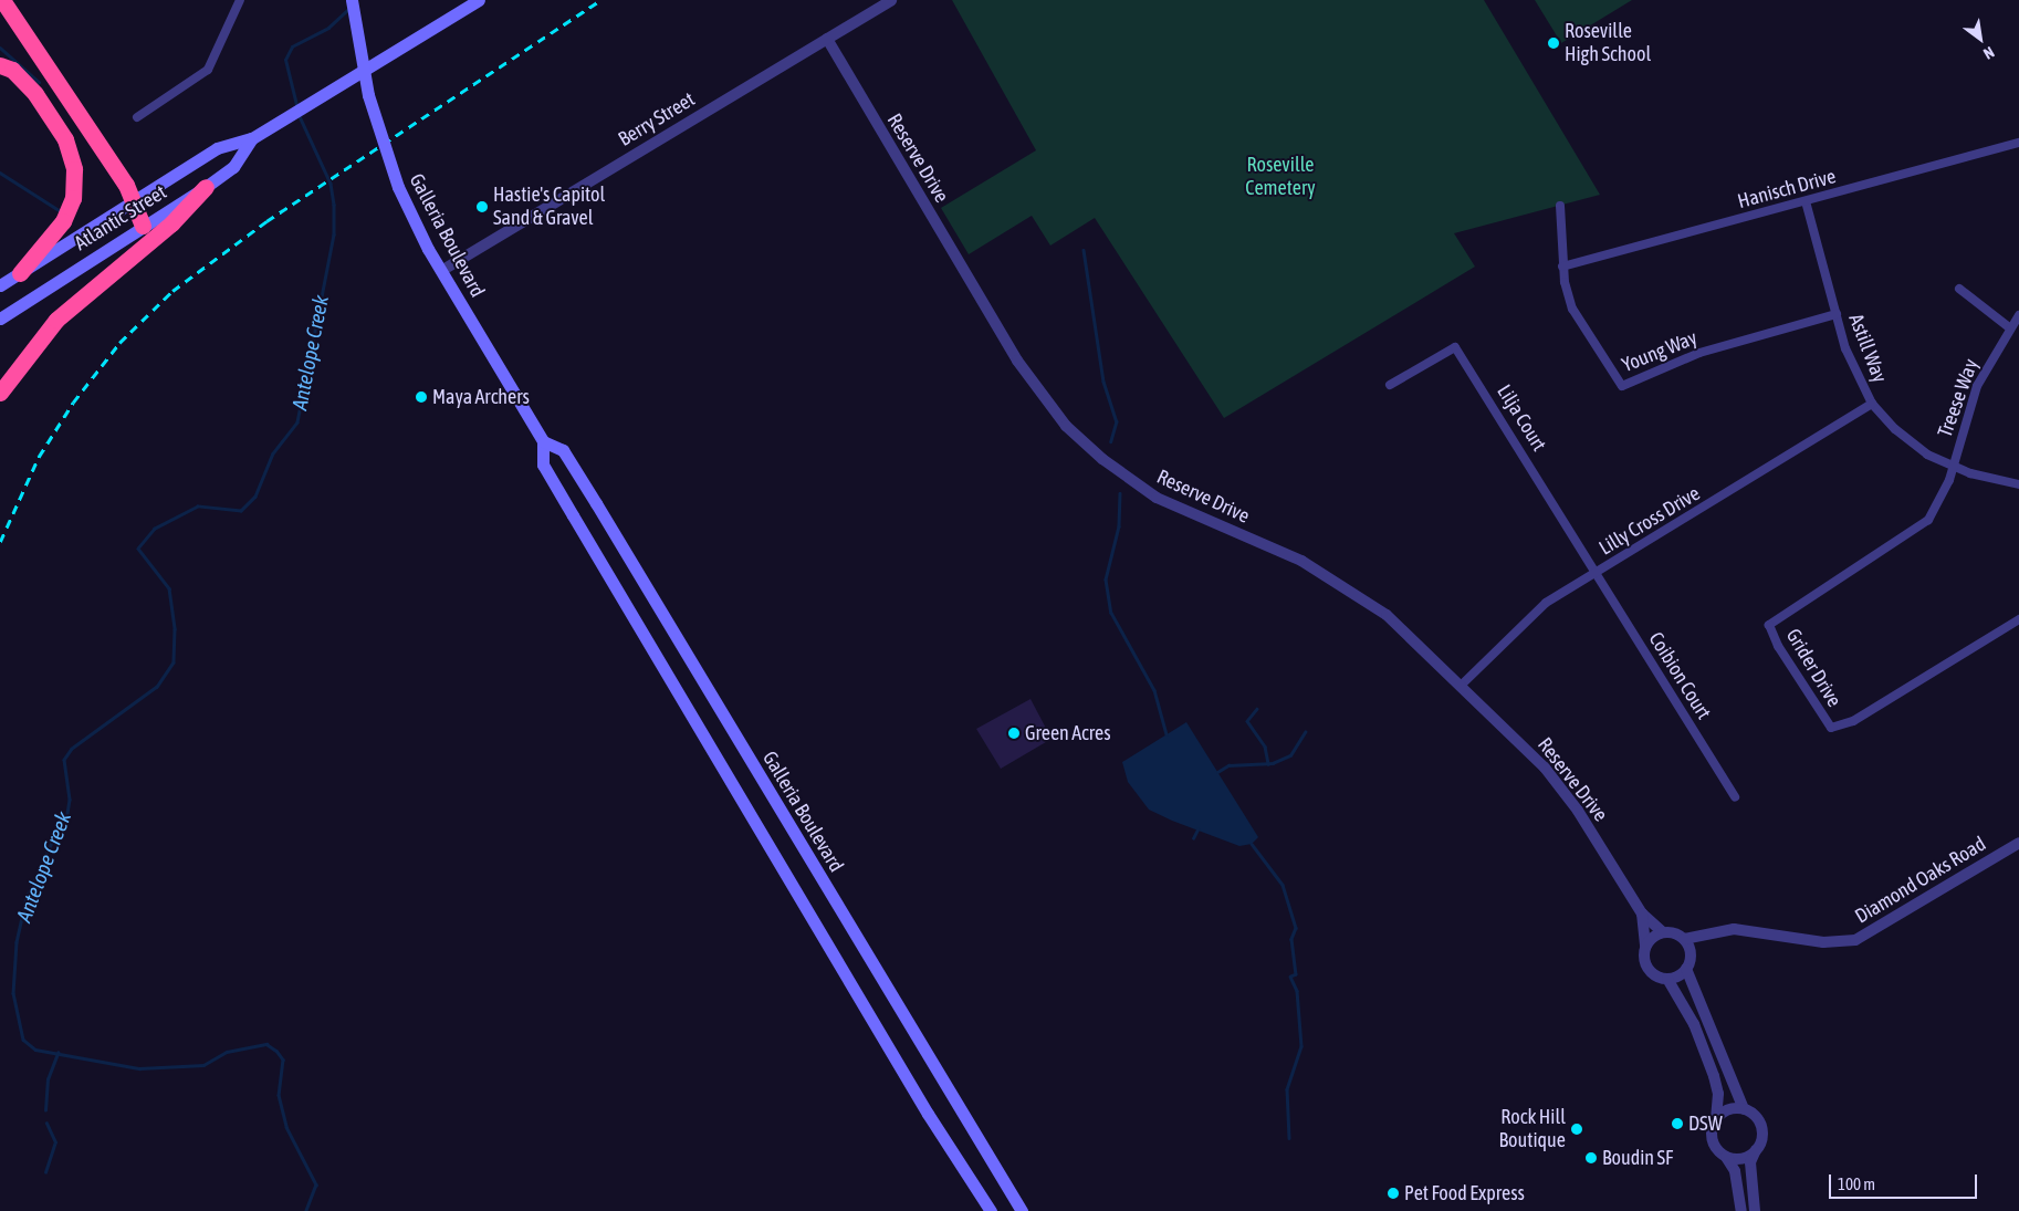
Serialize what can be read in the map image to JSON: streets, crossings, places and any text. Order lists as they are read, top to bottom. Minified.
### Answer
{"streets":{"main road":["Atlantic Street","Galleria Boulevard"],"street":["Berry Street","Reserve Drive","Hanisch Drive","Astill Way","Young Way","Treese Way","Lilja Court","Lilly Cross Drive","Grider Drive","Coibion Court","Diamond Oaks Road"]},"crossings":[["Berry Street","Reserve Drive"],["Berry Street","Galleria Boulevard"],["Reserve Drive","Lilly Cross Drive"],["Reserve Drive","Diamond Oaks Road"],["Hanisch Drive","Astill Way"],["Hanisch Drive","Young Way"],["Astill Way","Young Way"],["Astill Way","Treese Way"],["Astill Way","Lilly Cross Drive"],["Astill Way","Grider Drive"],["Treese Way","Grider Drive"],["Lilja Court","Lilly Cross Drive"],["Lilja Court","Coibion Court"],["Lilly Cross Drive","Coibion Court"]],"water":["Antelope Creek"],"parks":["Roseville Cemetery"],"places":["Roseville High School","Hastie's Capitol Sand & Gravel","Maya Archers","Green Acres","DSW","Rock Hill Boutique","Boudin SF","Pet Food Express"],"scale_bar":"100 m","north":"bottom right"}
